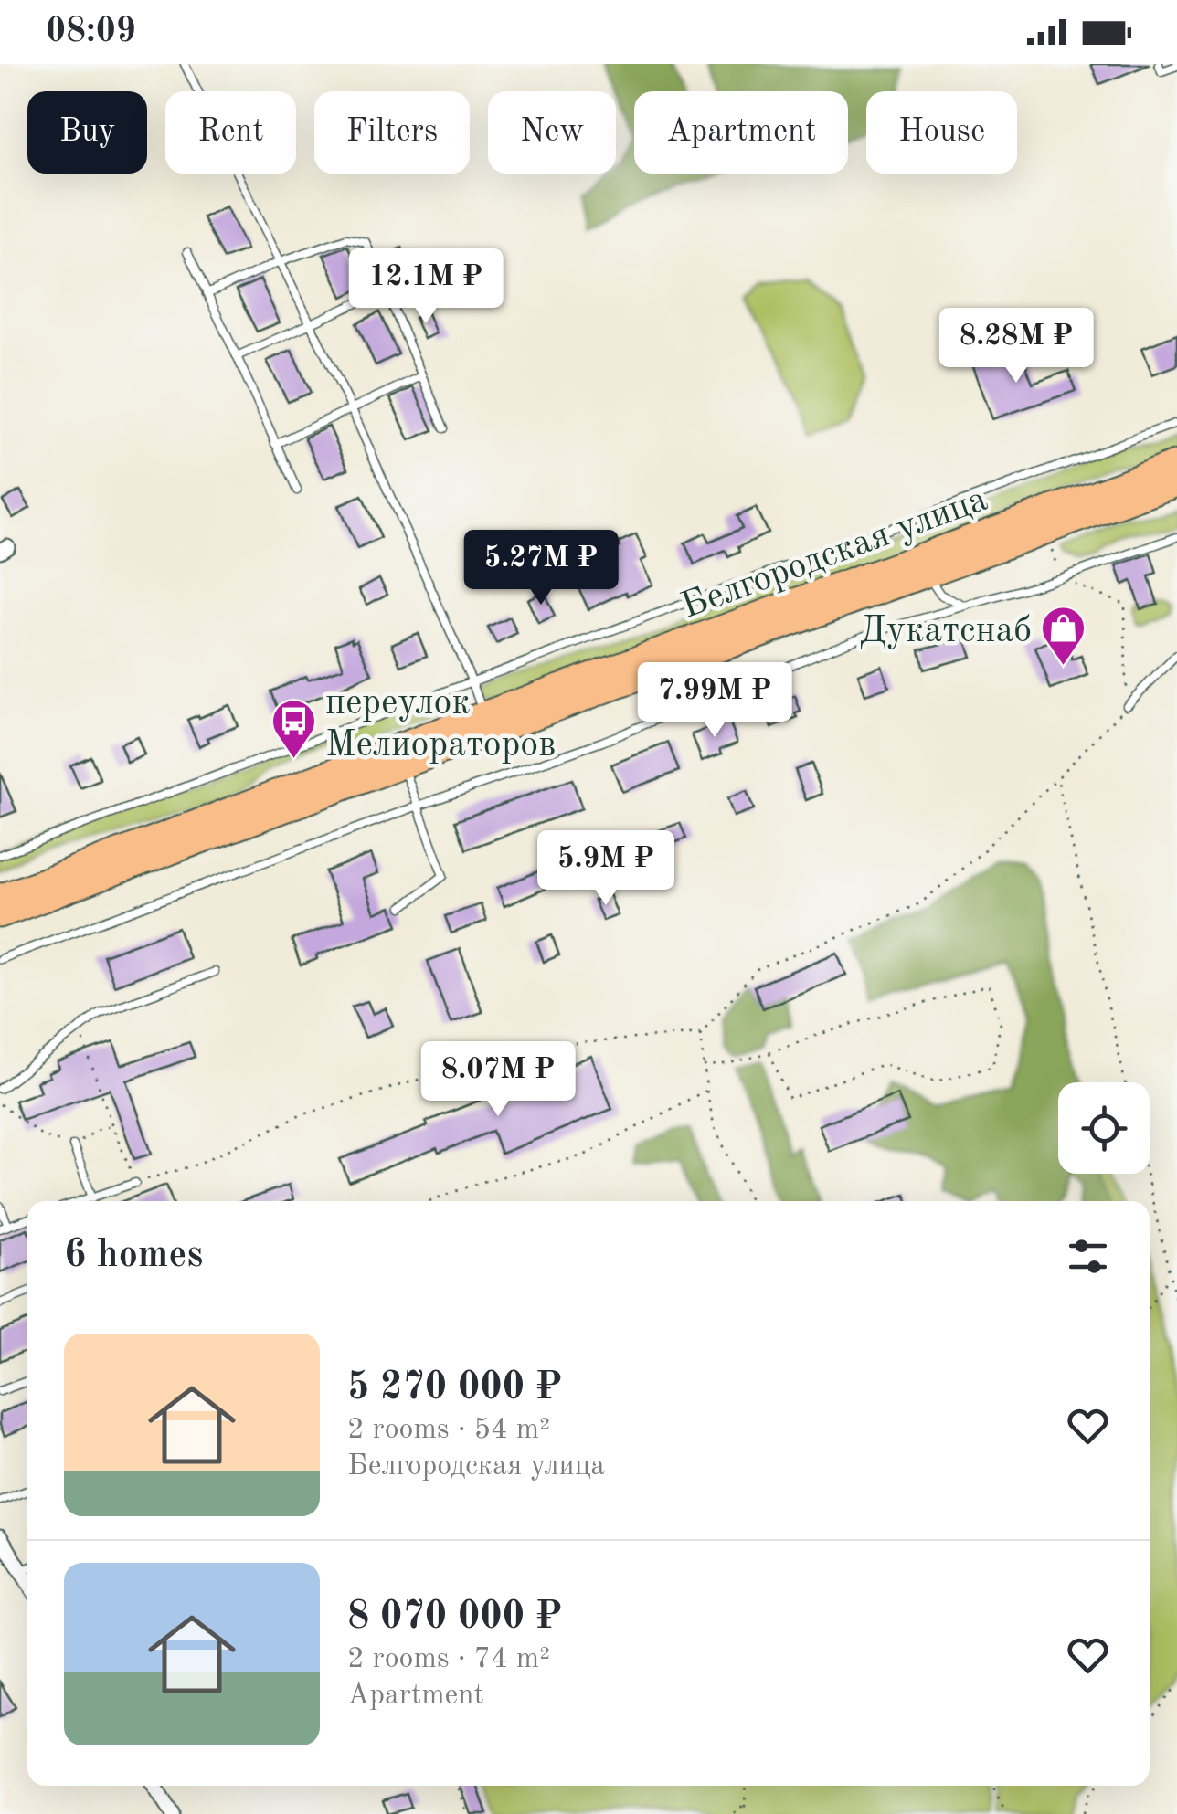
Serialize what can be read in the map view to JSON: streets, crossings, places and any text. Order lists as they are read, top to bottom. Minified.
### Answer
{"streets":{"main road":["Белгородская улица"]},"places":{"shop":["Дукатснаб"],"bus stop":["переулок Мелиораторов"]},"page":{"status":"08:09","chip":["Buy","Rent","Filters","New","Apartment","House"],"price":["12.1M ₽","8.28M ₽","5.27M ₽","7.99M ₽","5.9M ₽","8.07M ₽"],"heading":"6 homes","list":[{"name":"5 270 000 ₽","note":"2 rooms · 54 m² · Белгородская улица"},{"name":"8 070 000 ₽","note":"2 rooms · 74 m² · Apartment"}]}}
